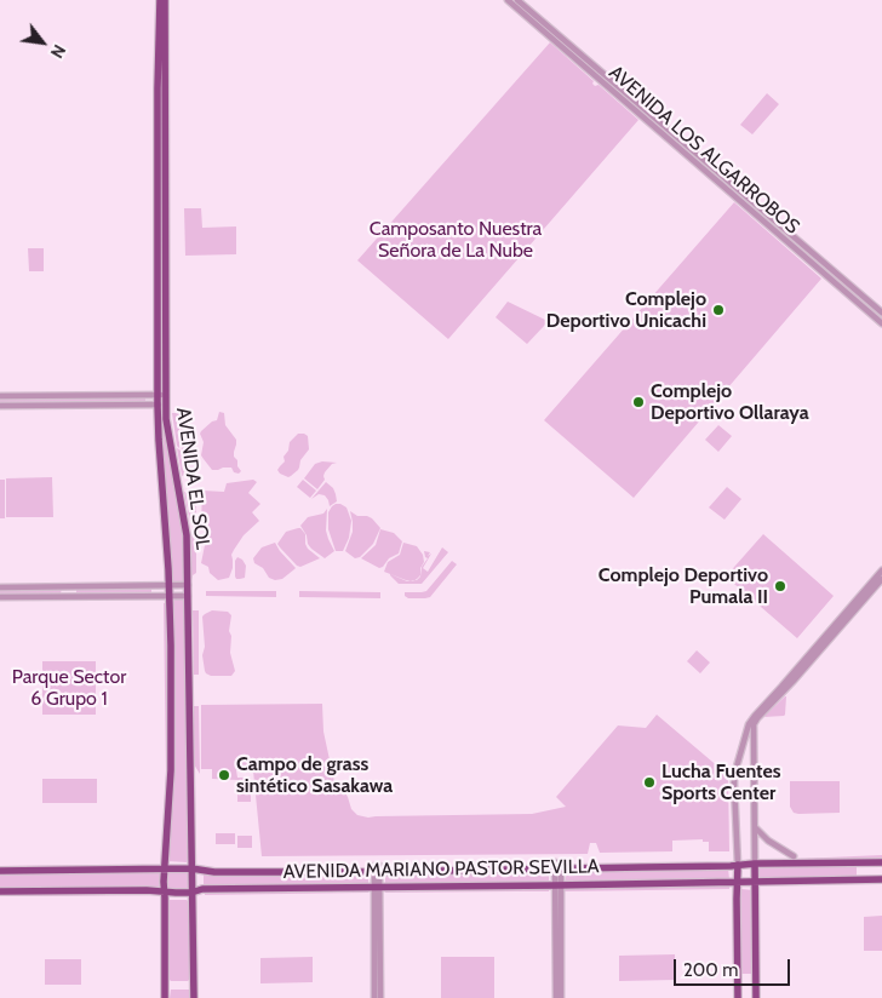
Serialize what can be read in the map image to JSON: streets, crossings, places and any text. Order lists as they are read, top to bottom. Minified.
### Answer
{"streets":{"main road":["AVENIDA EL SOL","AVENIDA MARIANO PASTOR SEVILLA"],"street":["AVENIDA LOS ALGARROBOS"]},"crossings":[["AVENIDA EL SOL","AVENIDA MARIANO PASTOR SEVILLA"]],"parks":["Camposanto Nuestra Señora de La Nube","Parque Sector 6 Grupo 1"],"places":["Complejo Deportivo Unicachi","Complejo Deportivo Ollaraya","Complejo Deportivo Pumala II","Campo de grass sintético Sasakawa","Lucha Fuentes Sports Center"],"scale_bar":"200 m","north":"bottom right"}
